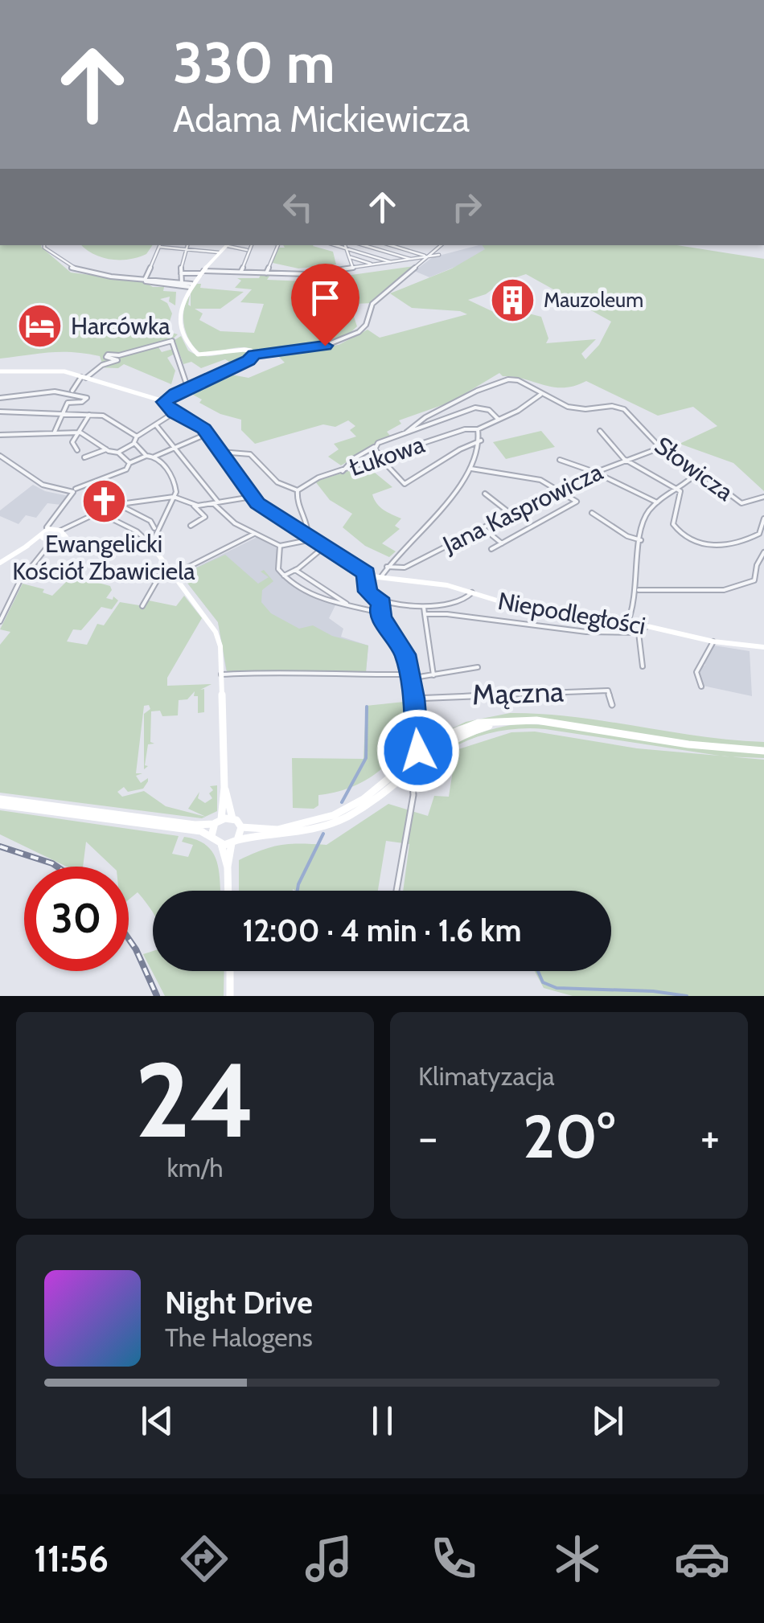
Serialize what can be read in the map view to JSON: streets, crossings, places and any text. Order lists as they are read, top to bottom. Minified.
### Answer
{"streets":{"street":["Łukowa","Słowicza","Jana Kasprowicza","Niepodległości","Mączna"]},"crossings":[["Łukowa","Słowicza"],["Słowicza","Jana Kasprowicza"]],"places":{"building":["Mauzoleum"],"hotel":["Harcówka"],"church":["Ewangelicki Kościół Zbawiciela"]},"page":{"turn":["330 m","Adama Mickiewicza"],"limit":"30","trip":"12:00 · 4 min · 1.6 km","tile":[["24","km/h"],"Klimatyzacja"],"heat":["−","20°","+"],"song":["Night Drive","The Halogens"],"tabs":"11:56"}}
